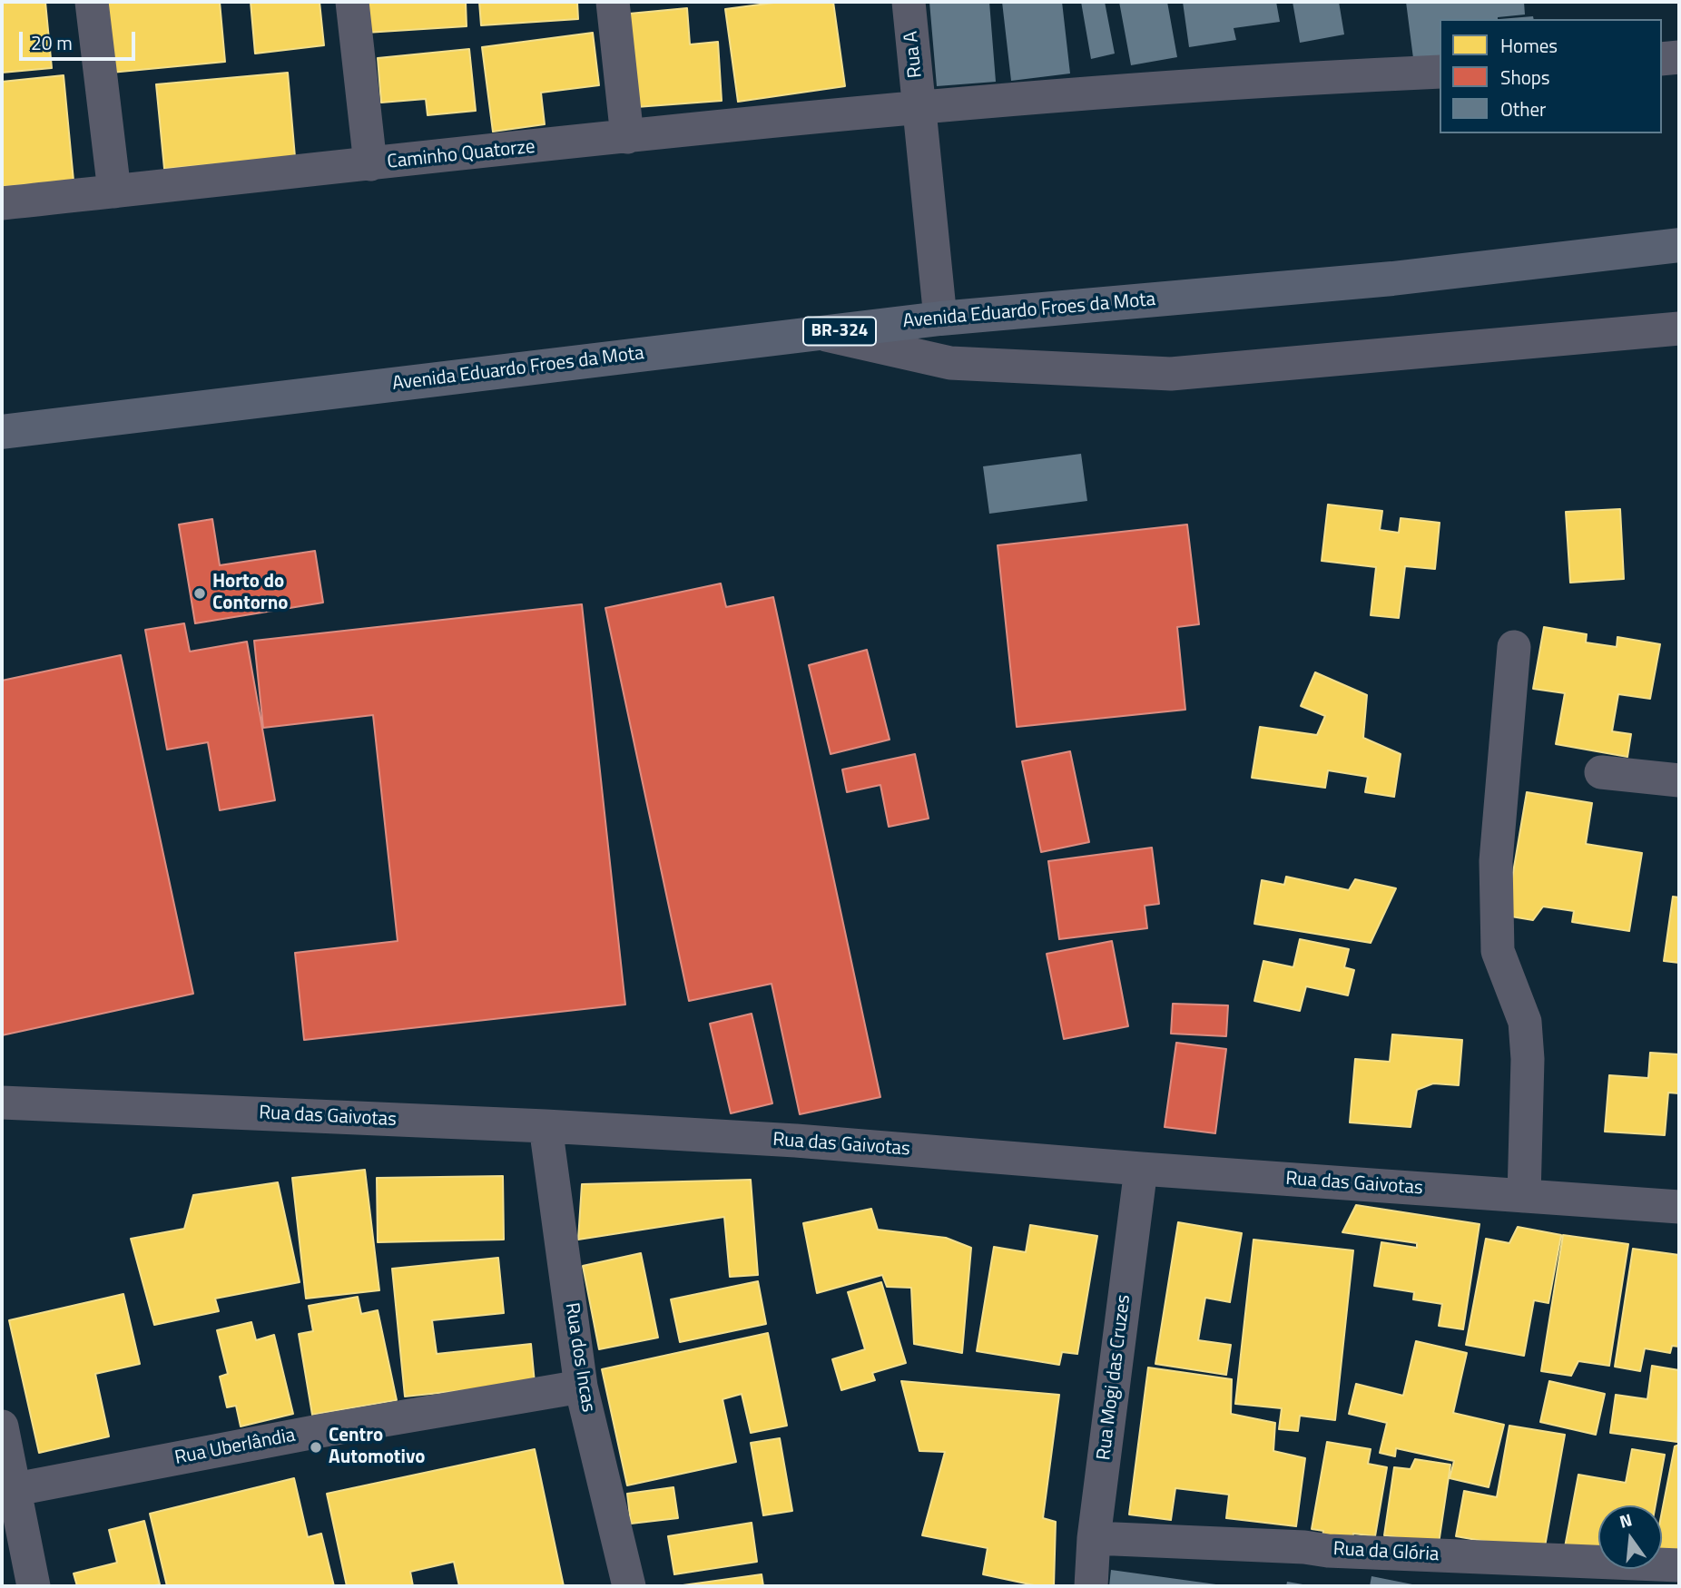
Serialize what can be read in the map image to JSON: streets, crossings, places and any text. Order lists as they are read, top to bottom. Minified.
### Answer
{"streets":{"highway":["Avenida Eduardo Froes da Mota","BR-324"],"street":["Rua A","Caminho Quatorze","Rua das Gaivotas","Rua dos Incas","Rua Mogi das Cruzes","Rua Uberlândia","Rua da Glória"]},"crossings":[["Rua A","Caminho Quatorze"],["Rua A","Avenida Eduardo Froes da Mota"],["Rua das Gaivotas","Rua dos Incas"],["Rua das Gaivotas","Rua Mogi das Cruzes"],["Rua dos Incas","Rua Uberlândia"],["Rua Mogi das Cruzes","Rua da Glória"]],"places":["Horto do Contorno","Centro Automotivo"],"legend":["Homes","Shops","Other"],"scale_bar":"20 m","north":"top"}
